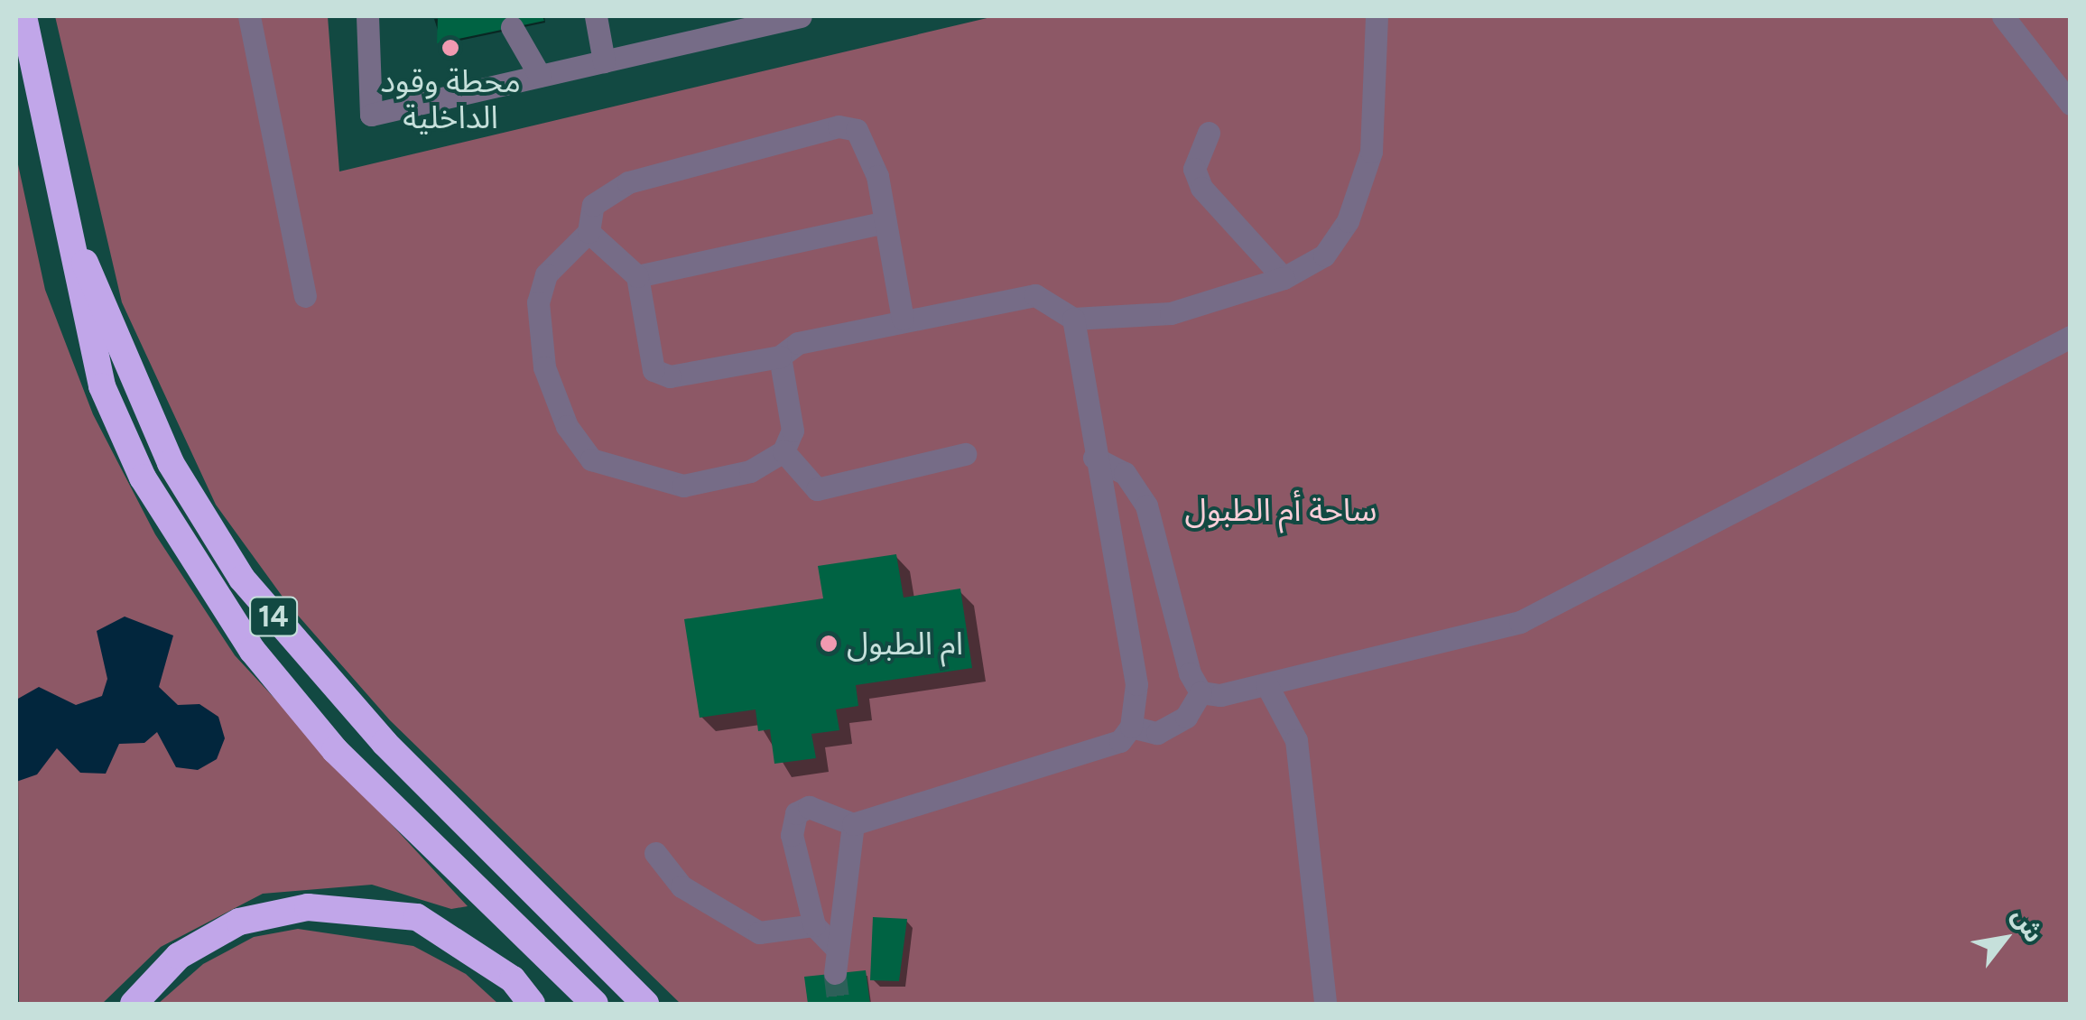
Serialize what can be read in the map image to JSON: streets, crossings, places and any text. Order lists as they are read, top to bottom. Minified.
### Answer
{"streets":{"highway":["14"]},"parks":["ساحة أم الطبول"],"places":["محطة وقود الداخلية","ام الطبول"],"north":"top right"}
